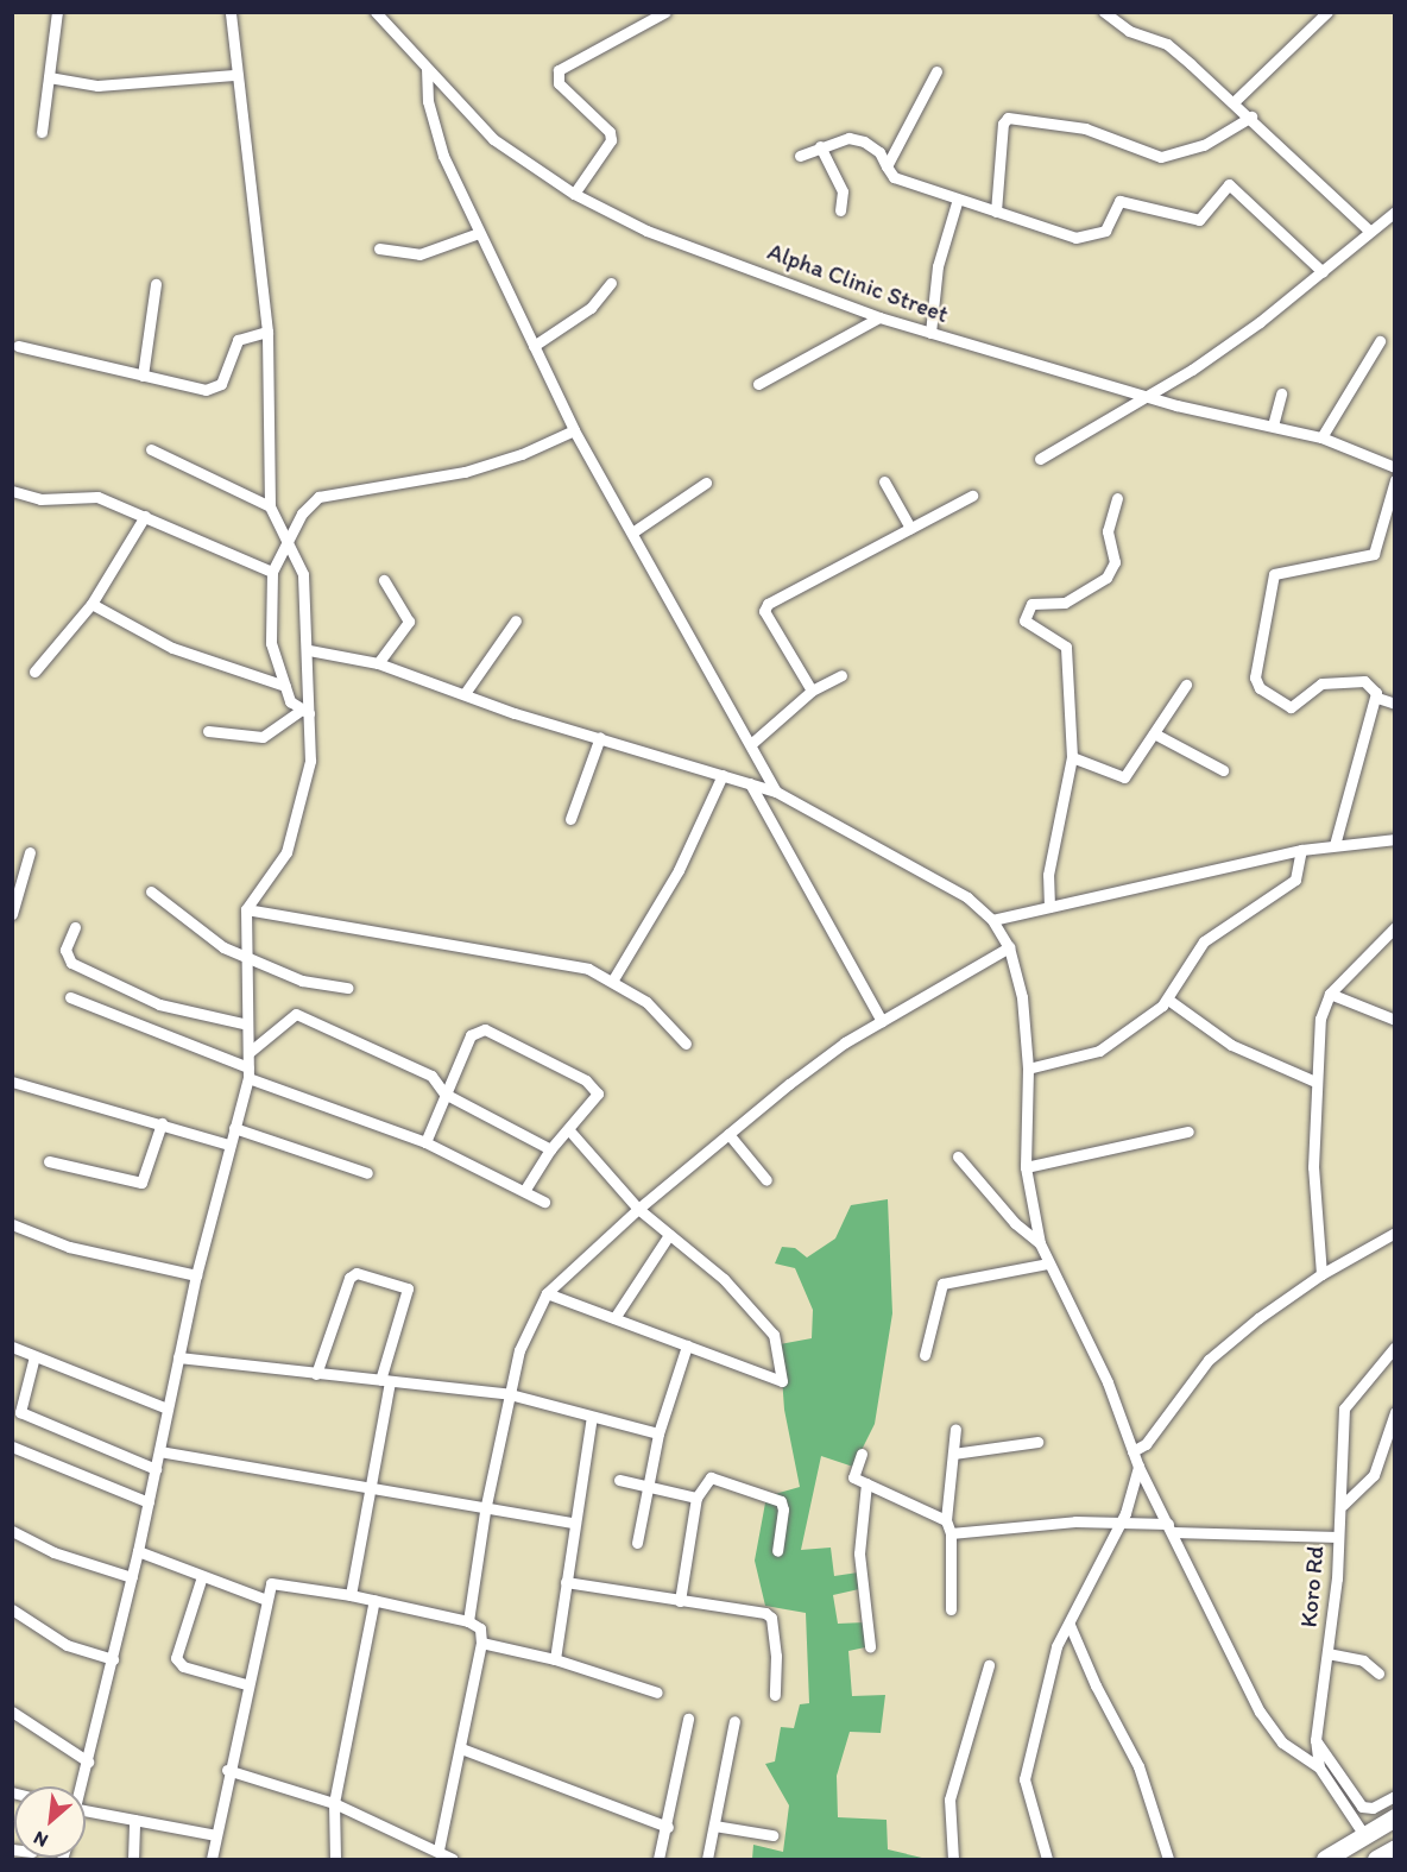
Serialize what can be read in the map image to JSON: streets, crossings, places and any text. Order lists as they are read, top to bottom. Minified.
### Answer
{"streets":{"street":["Alpha Clinic Street","Koro Rd"]},"north":"bottom left"}
